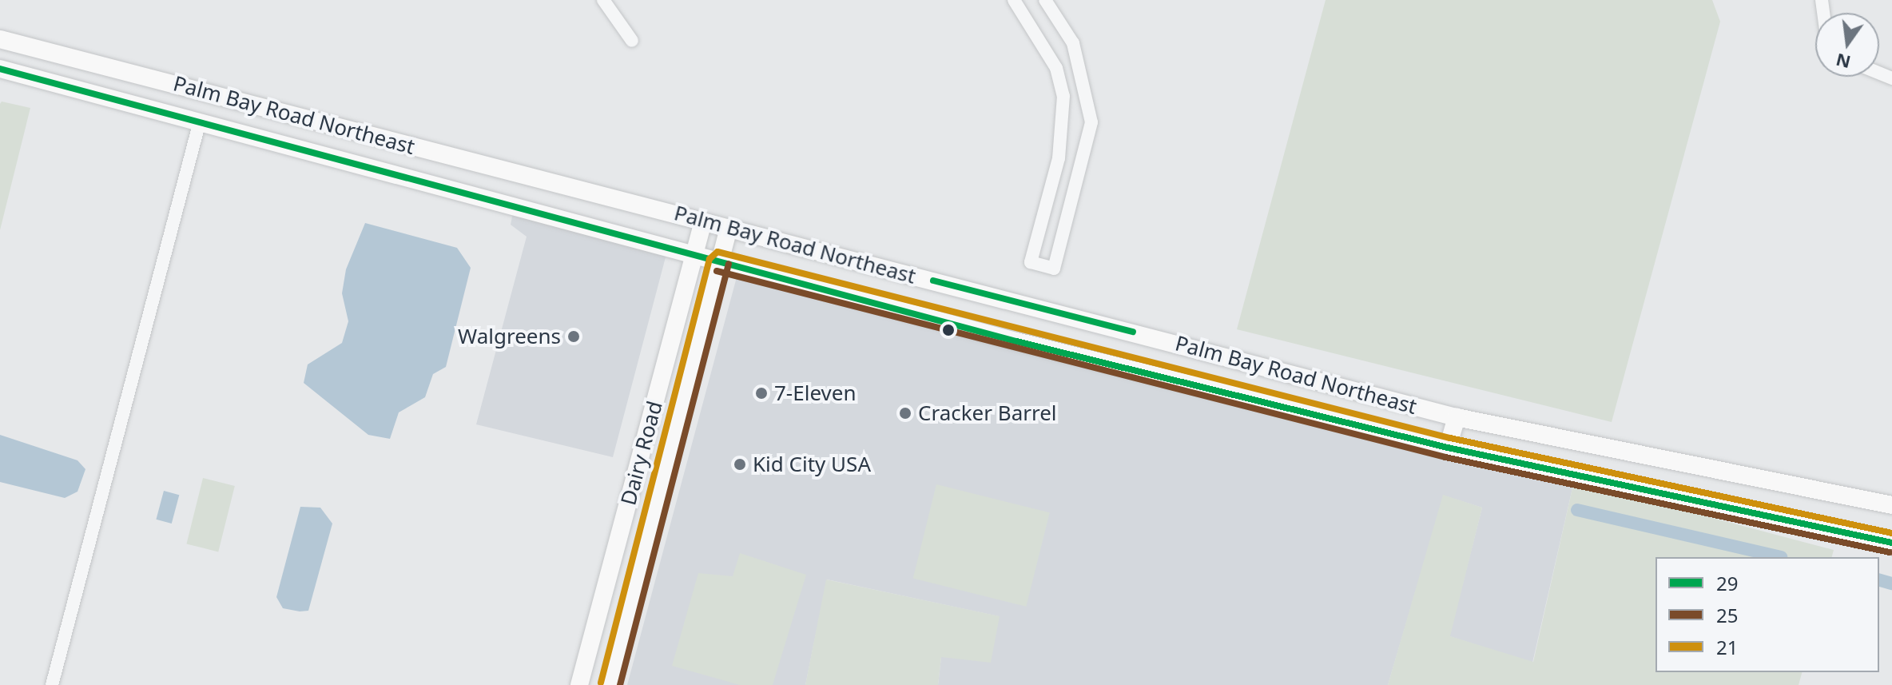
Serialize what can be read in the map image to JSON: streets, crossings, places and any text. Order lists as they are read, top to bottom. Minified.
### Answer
{"streets":{"main road":["Palm Bay Road Northeast","Dairy Road"]},"crossings":[["Palm Bay Road Northeast","Dairy Road"]],"places":["Walgreens","7-Eleven","Cracker Barrel","Kid City USA"],"lines":["transit line 29","transit line 21","transit line 25"],"legend":["29","25","21"],"north":"bottom"}
